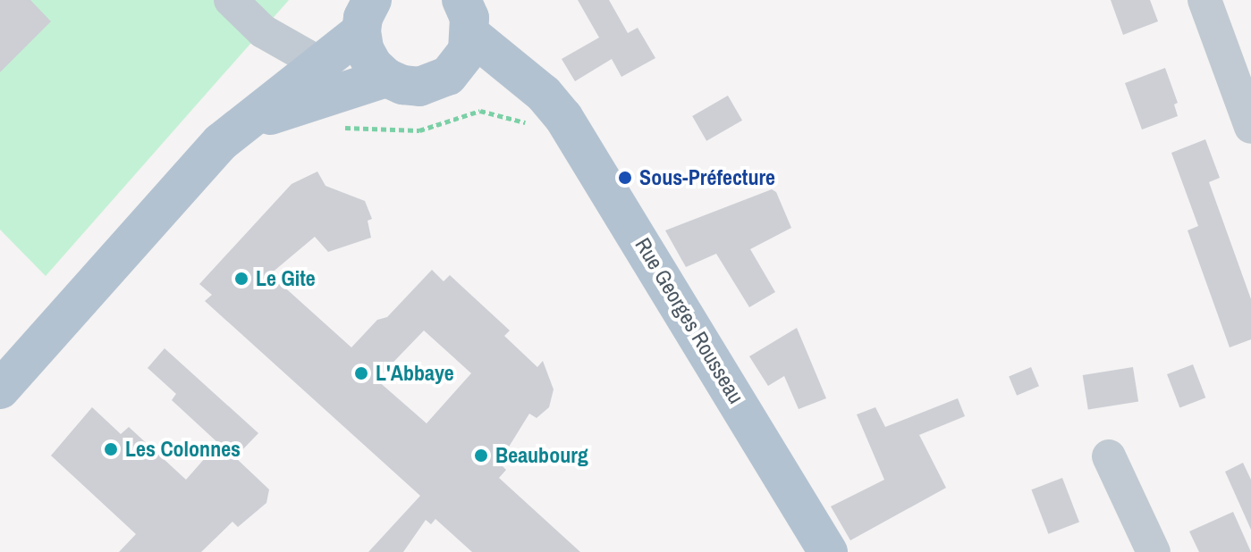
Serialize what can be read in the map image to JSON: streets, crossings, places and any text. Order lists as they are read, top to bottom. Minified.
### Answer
{"streets":{"main road":["Rue Georges Rousseau"]},"places":["Sous-Préfecture","Le Gite","L'Abbaye","Les Colonnes","Beaubourg"]}
